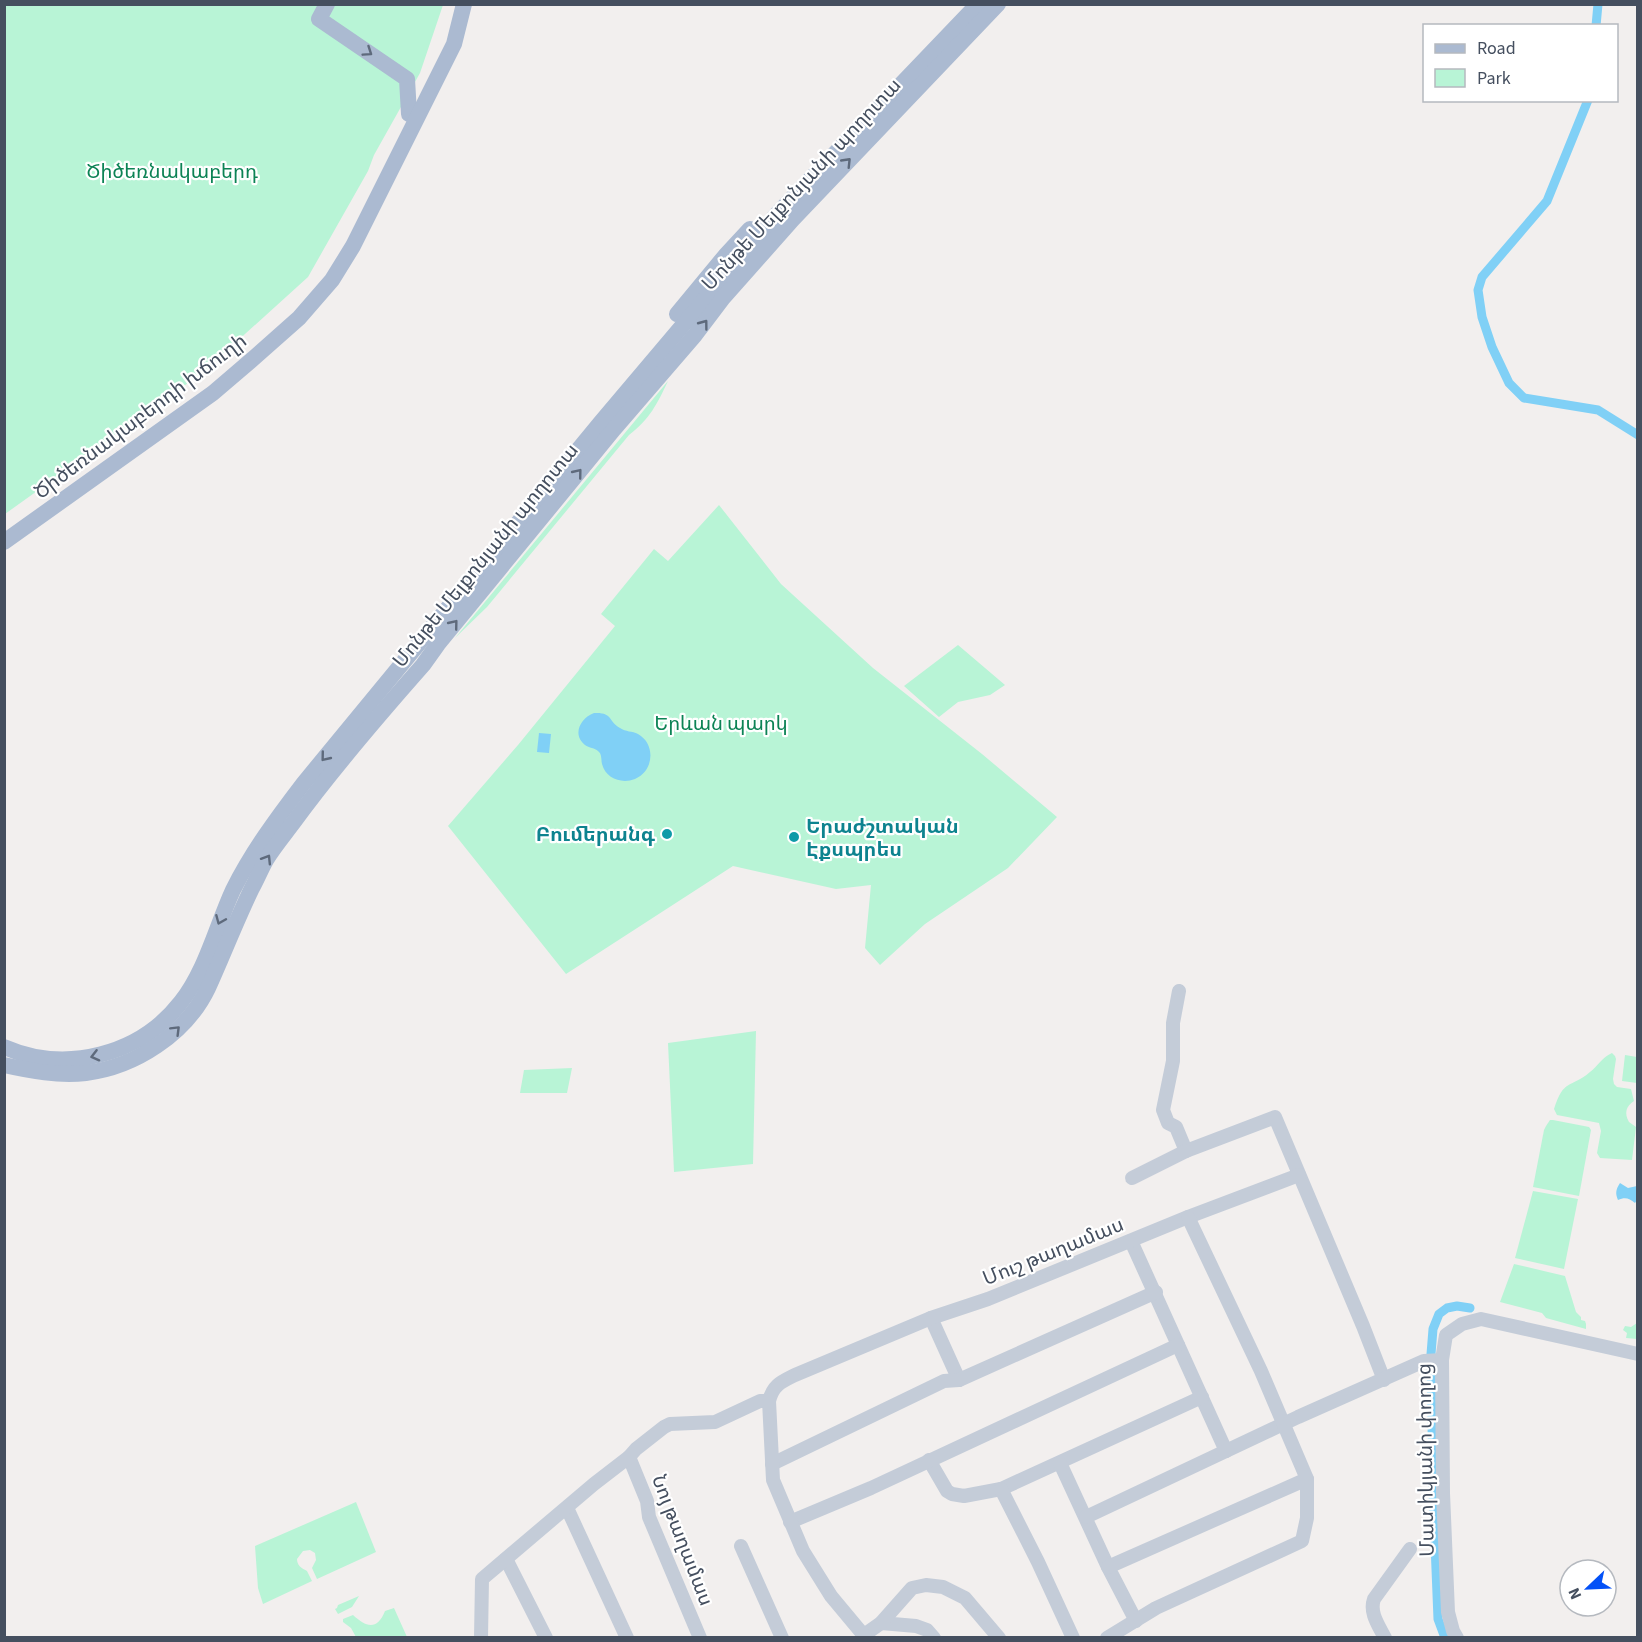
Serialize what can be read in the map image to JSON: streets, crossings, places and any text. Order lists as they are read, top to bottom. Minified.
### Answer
{"streets":{"main road":["Մոնթե Մելքոնյանի պողոտա","Ծիծեռնակաբերդի խճուղի"],"street":["Մուշ թաղամաս","Մատիկյանի փողոց","Նոյ թաղամաս"]},"crossings":[["Մուշ թաղամաս","Նոյ թաղամաս"]],"parks":["Ծիծեռնակաբերդ","Երևան պարկ"],"places":["Բումերանգ","Երաժշտական Էքսպրես"],"legend":["Road","Park"],"north":"bottom left"}
